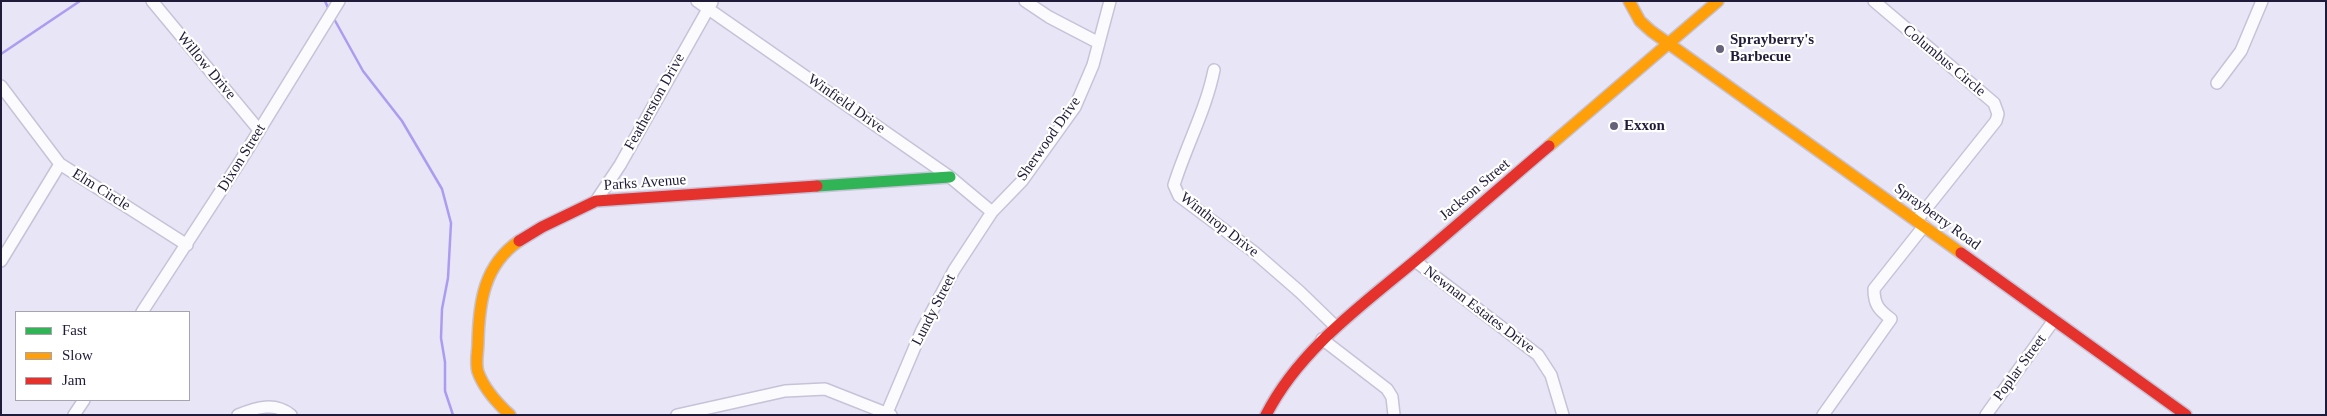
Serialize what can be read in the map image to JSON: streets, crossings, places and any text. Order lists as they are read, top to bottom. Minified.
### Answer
{"streets":{"street":["Columbus Circle","Willow Drive","Featherston Drive","Winfield Drive","Sherwood Drive","Dixon Street","Parks Avenue","Elm Circle","Jackson Street","Sprayberry Road","Winthrop Drive","Lundy Street","Newnan Estates Drive","Poplar Street"]},"crossings":[["Columbus Circle","Sprayberry Road"],["Willow Drive","Dixon Street"],["Featherston Drive","Winfield Drive"],["Featherston Drive","Parks Avenue"],["Winfield Drive","Sherwood Drive"],["Winfield Drive","Parks Avenue"],["Winfield Drive","Lundy Street"],["Sherwood Drive","Lundy Street"],["Dixon Street","Elm Circle"],["Jackson Street","Sprayberry Road"],["Jackson Street","Winthrop Drive"],["Jackson Street","Newnan Estates Drive"],["Sprayberry Road","Poplar Street"]],"places":["Sprayberry's Barbecue","Exxon"],"legend":["Fast","Slow","Jam"]}
